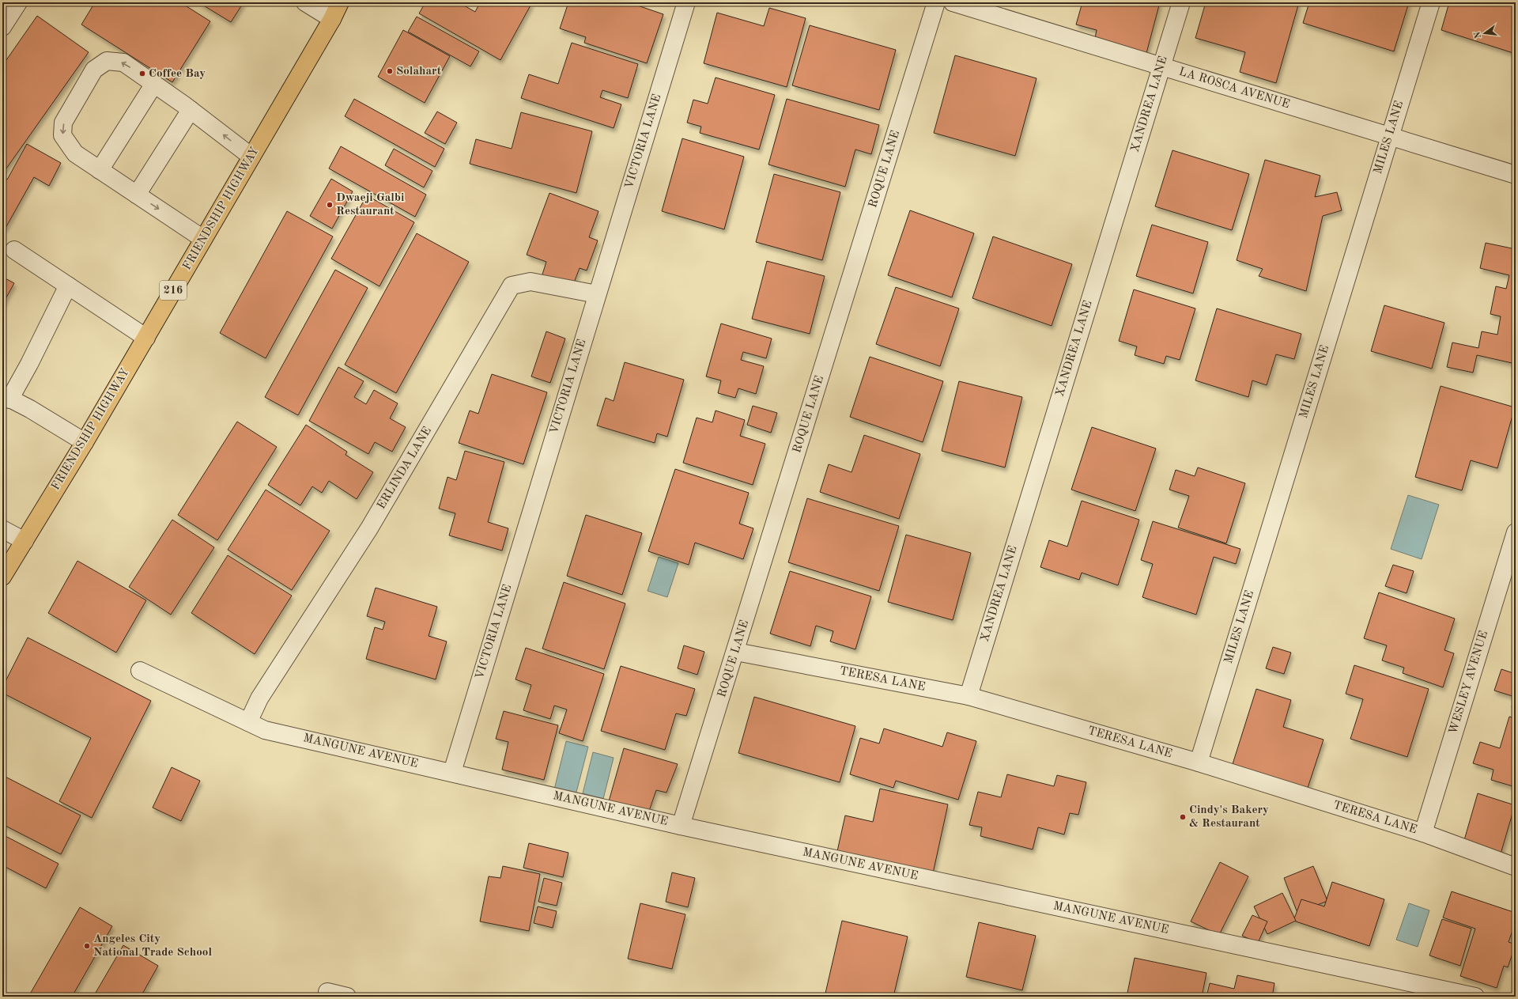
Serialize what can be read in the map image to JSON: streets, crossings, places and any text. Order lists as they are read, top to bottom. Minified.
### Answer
{"streets":{"main road":["FRIENDSHIP HIGHWAY","216"],"street":["LA ROSCA AVENUE","XANDREA LANE","MILES LANE","VICTORIA LANE","ROQUE LANE","ERLINDA LANE","TERESA LANE","WESLEY AVENUE","MANGUNE AVENUE"]},"crossings":[["LA ROSCA AVENUE","XANDREA LANE"],["LA ROSCA AVENUE","MILES LANE"],["XANDREA LANE","TERESA LANE"],["MILES LANE","TERESA LANE"],["VICTORIA LANE","ERLINDA LANE"],["VICTORIA LANE","MANGUNE AVENUE"],["ROQUE LANE","TERESA LANE"],["ROQUE LANE","MANGUNE AVENUE"],["ERLINDA LANE","MANGUNE AVENUE"],["TERESA LANE","WESLEY AVENUE"]],"places":["Solahart","Coffee Bay","Dwaeji Galbi Restaurant","Cindy's Bakery & Restaurant","Angeles City National Trade School"],"north":"left"}
